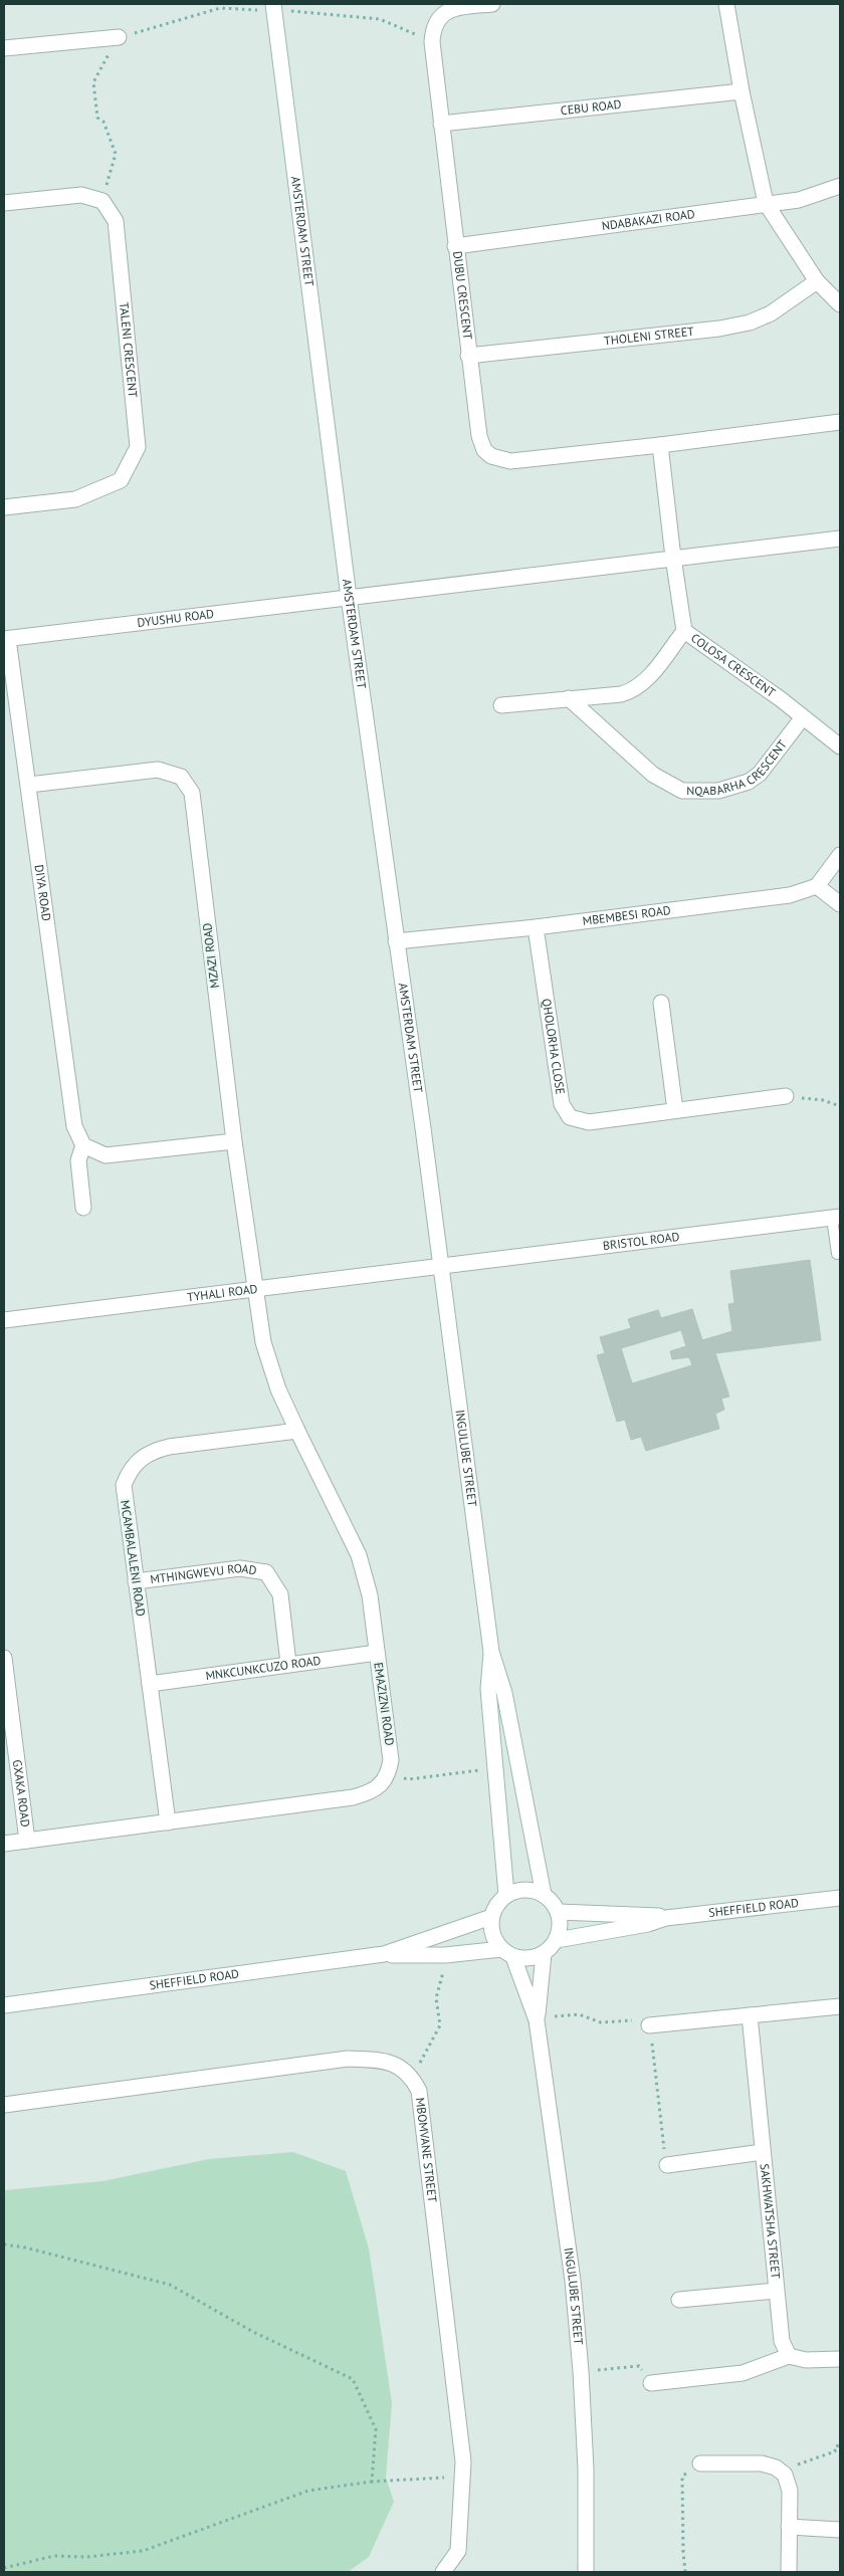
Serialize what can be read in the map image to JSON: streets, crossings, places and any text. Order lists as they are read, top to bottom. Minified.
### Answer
{"streets":{"street":["CEBU ROAD","NDABAKAZI ROAD","AMSTERDAM STREET","DUBU CRESCENT","THOLENI STREET","TALENI CRESCENT","DYUSHU ROAD","COLOSA CRESCENT","NQABARHA CRESCENT","DIYA ROAD","MBEMBESI ROAD","MZAZI ROAD","QHOLORHA CLOSE","BRISTOL ROAD","TYHALI ROAD","INGULUBE STREET","MCAMBALALENI ROAD","MTHINGWEVU ROAD","MNKCUNKCUZO ROAD","EMAZIZNI ROAD","GXAKA ROAD","SHEFFIELD ROAD","MBOMVANE STREET","SAKHWATSHA STREET"]},"crossings":[["CEBU ROAD","DUBU CRESCENT"],["NDABAKAZI ROAD","DUBU CRESCENT"],["AMSTERDAM STREET","DYUSHU ROAD"],["AMSTERDAM STREET","MBEMBESI ROAD"],["AMSTERDAM STREET","BRISTOL ROAD"],["AMSTERDAM STREET","TYHALI ROAD"],["AMSTERDAM STREET","INGULUBE STREET"],["DUBU CRESCENT","THOLENI STREET"],["DYUSHU ROAD","COLOSA CRESCENT"],["DYUSHU ROAD","DIYA ROAD"],["COLOSA CRESCENT","NQABARHA CRESCENT"],["DIYA ROAD","MZAZI ROAD"],["MBEMBESI ROAD","QHOLORHA CLOSE"],["MZAZI ROAD","TYHALI ROAD"],["MZAZI ROAD","EMAZIZNI ROAD"],["BRISTOL ROAD","TYHALI ROAD"],["BRISTOL ROAD","INGULUBE STREET"],["TYHALI ROAD","INGULUBE STREET"],["TYHALI ROAD","EMAZIZNI ROAD"],["INGULUBE STREET","SHEFFIELD ROAD"],["MCAMBALALENI ROAD","MTHINGWEVU ROAD"],["MCAMBALALENI ROAD","MNKCUNKCUZO ROAD"],["MCAMBALALENI ROAD","EMAZIZNI ROAD"],["MTHINGWEVU ROAD","MNKCUNKCUZO ROAD"],["MNKCUNKCUZO ROAD","EMAZIZNI ROAD"]]}
